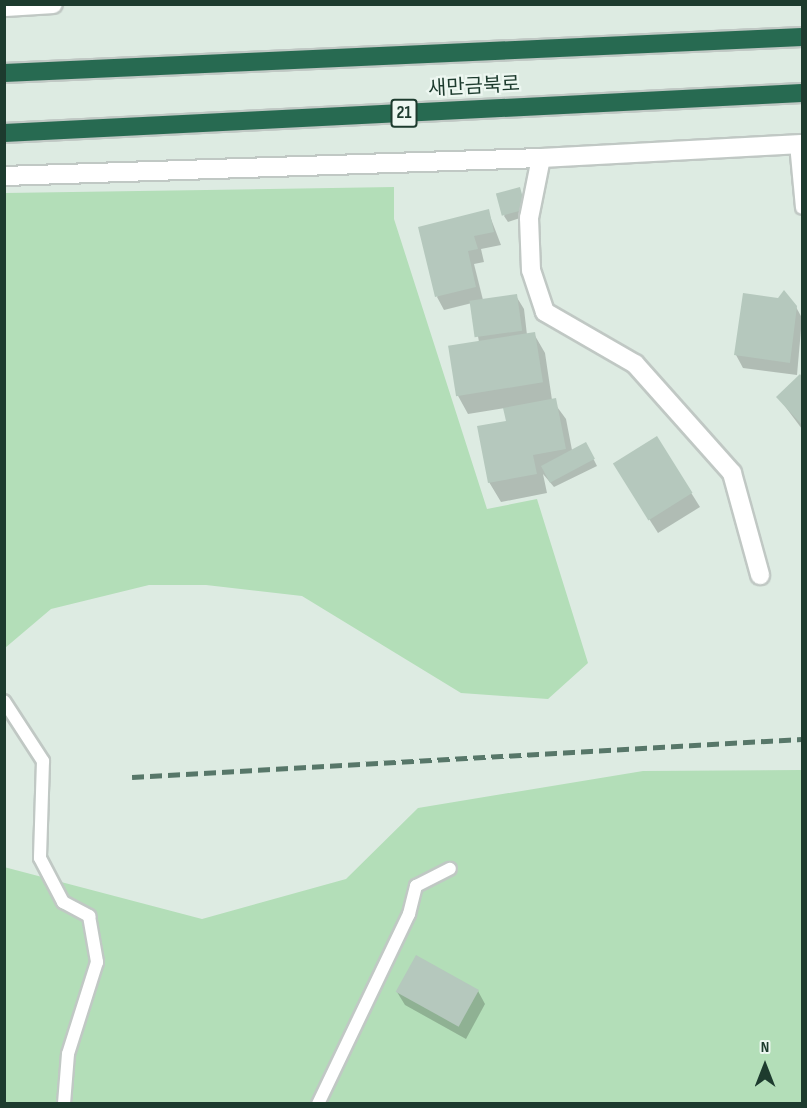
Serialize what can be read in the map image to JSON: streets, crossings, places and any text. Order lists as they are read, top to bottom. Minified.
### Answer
{"streets":{"highway":["새만금북로","21"]},"north":"top"}
